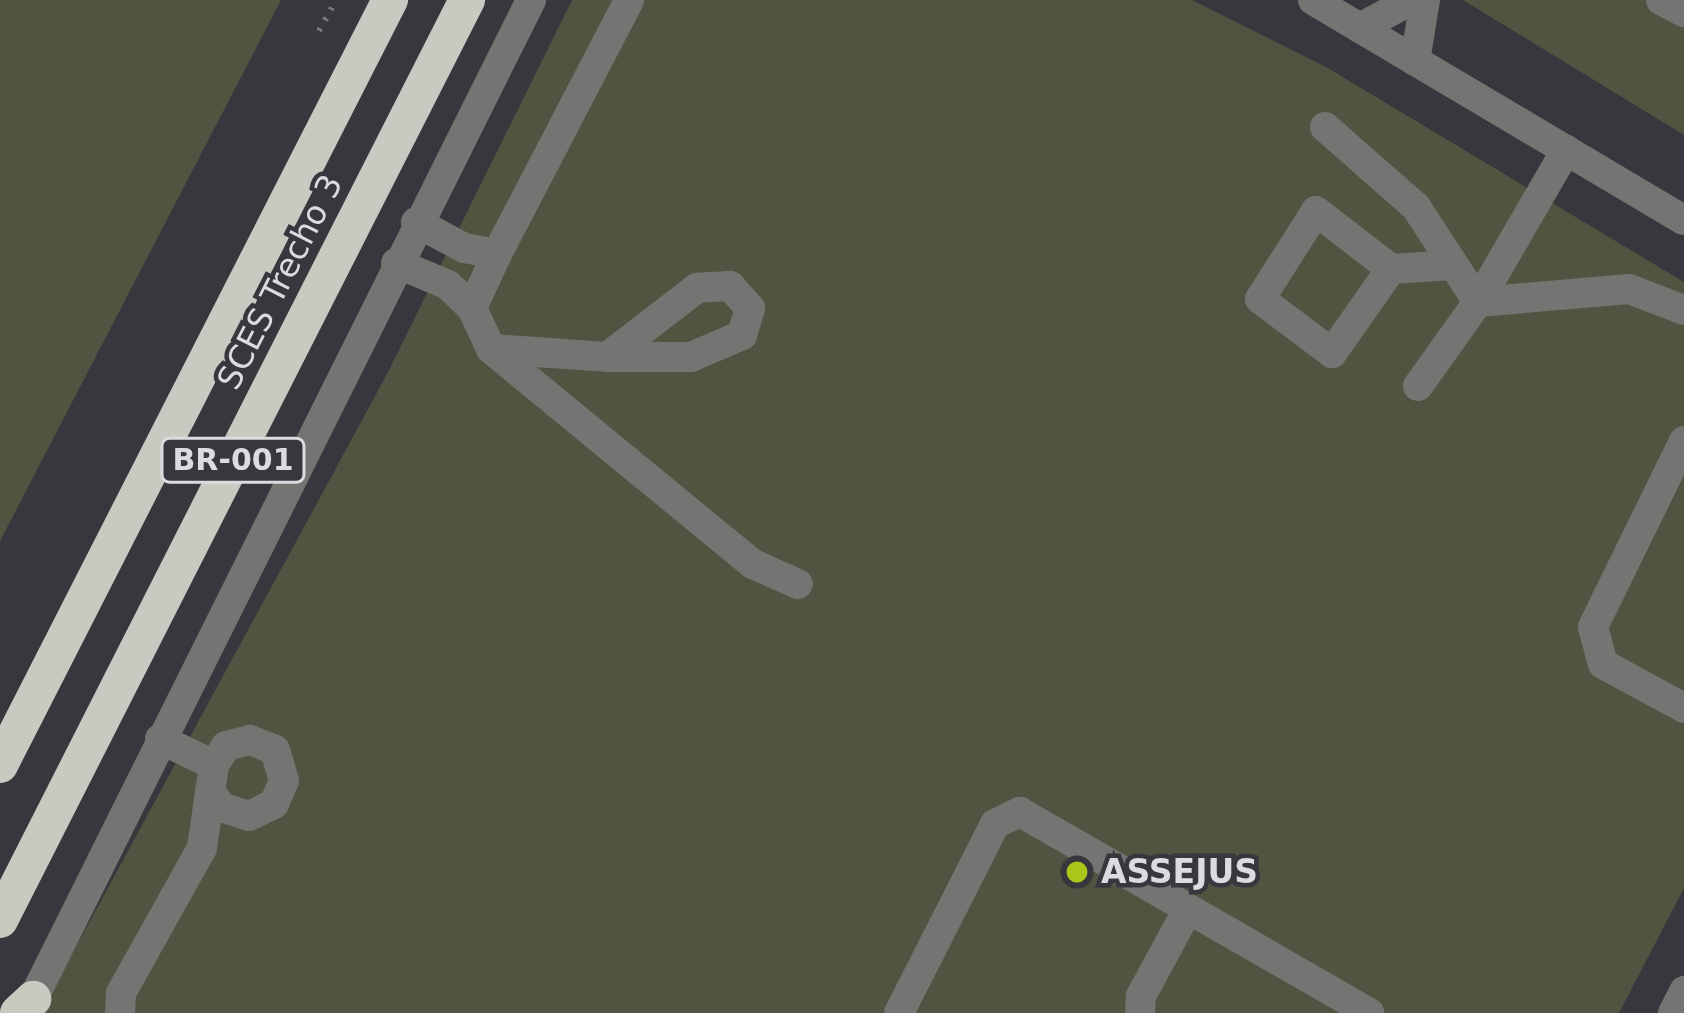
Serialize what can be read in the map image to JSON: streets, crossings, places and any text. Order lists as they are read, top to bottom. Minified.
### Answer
{"streets":{"highway":["SCES Trecho 3","BR-001"]},"places":["ASSEJUS"]}
